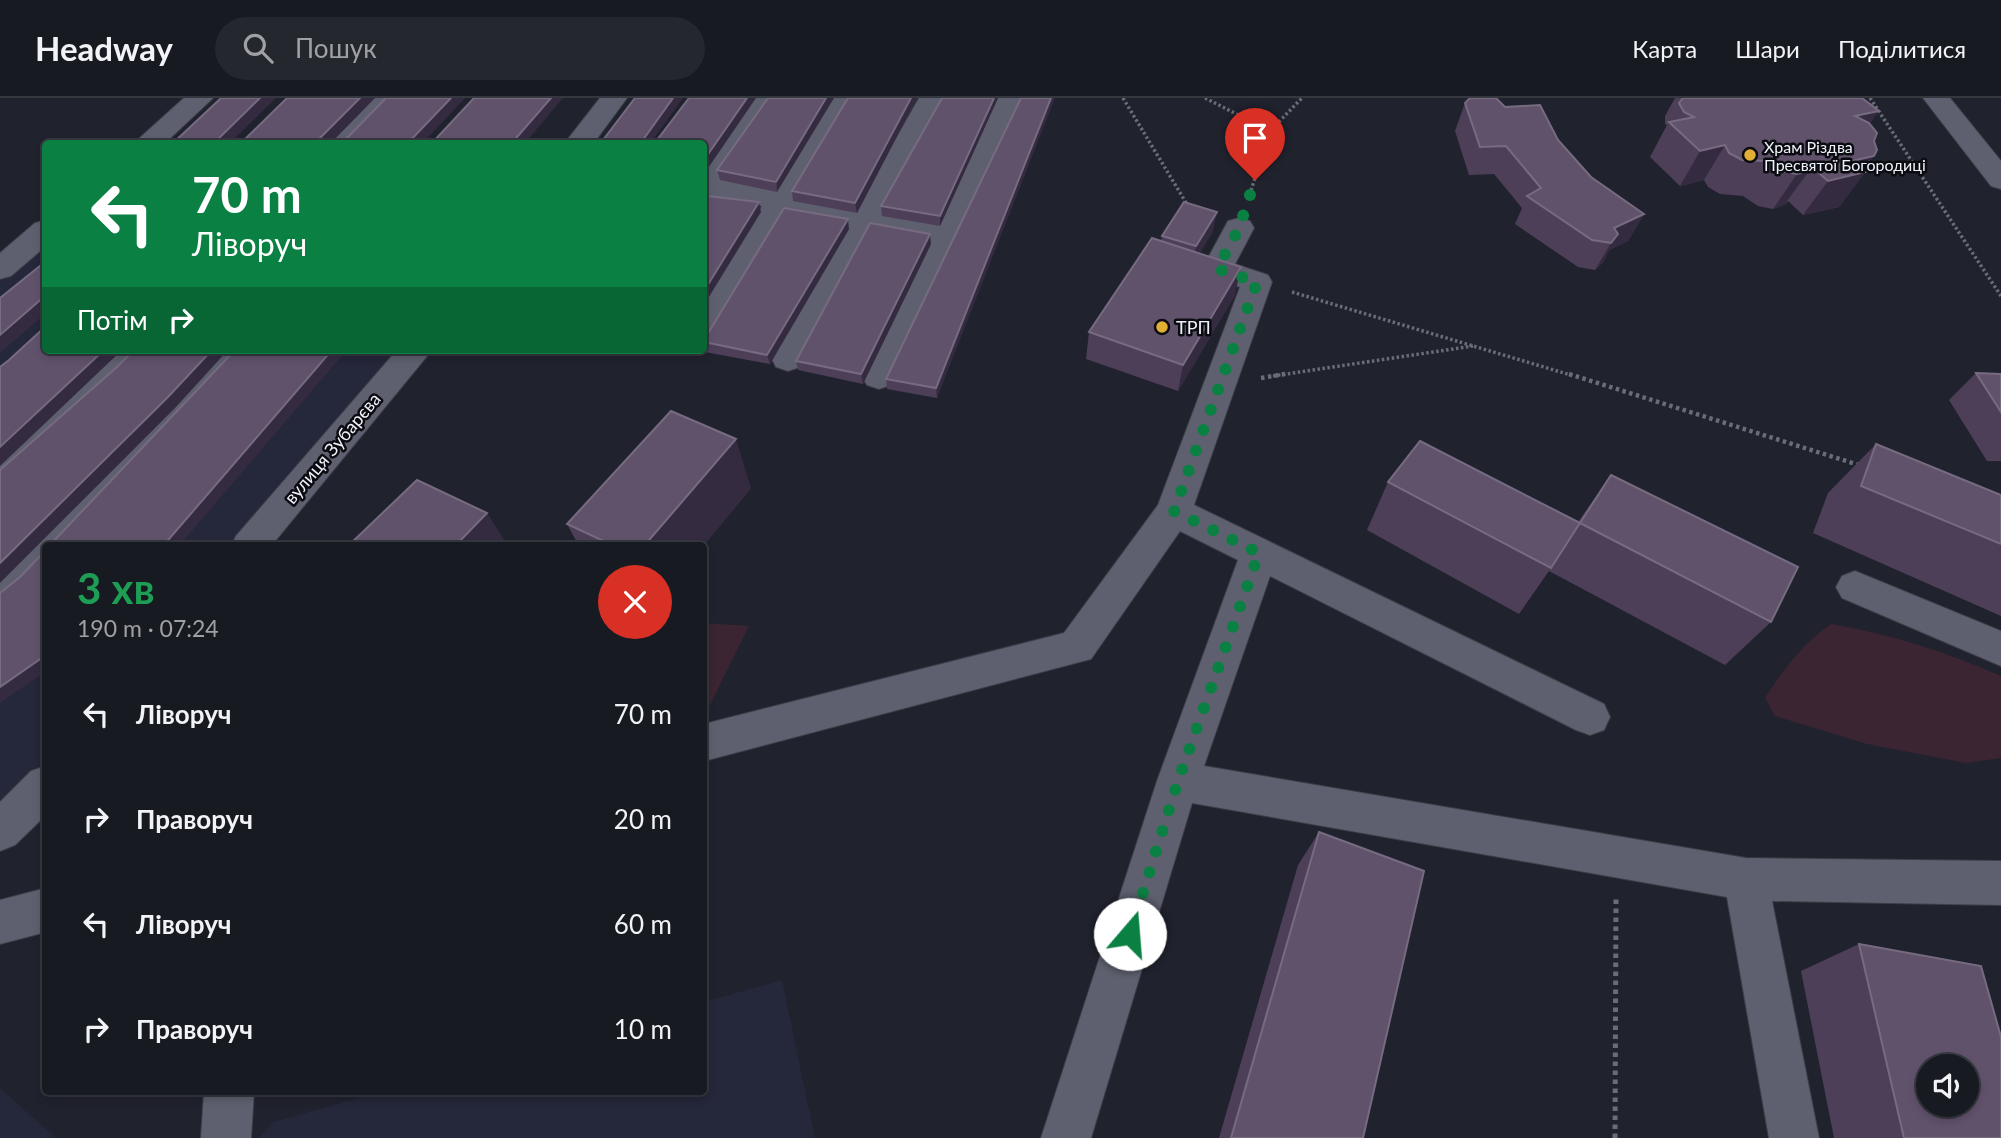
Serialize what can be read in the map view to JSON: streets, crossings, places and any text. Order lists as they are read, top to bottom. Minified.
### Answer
{"streets":{"street":["вулиця Зубарєва"]},"places":["Храм Різдва Пресвятої Богородиці","ТРП"],"page":{"header":"Headway","search":"Пошук","nav":["Карта","Шари","Поділитися"],"turn":["70 m","Ліворуч"],"then":"Потім","heading":["3 хв","190 m · 07:24"],"list":[{"name":"Ліворуч","value":"70 m"},{"name":"Праворуч","value":"20 m"},{"name":"Ліворуч","value":"60 m"},{"name":"Праворуч","value":"10 m"}]}}
